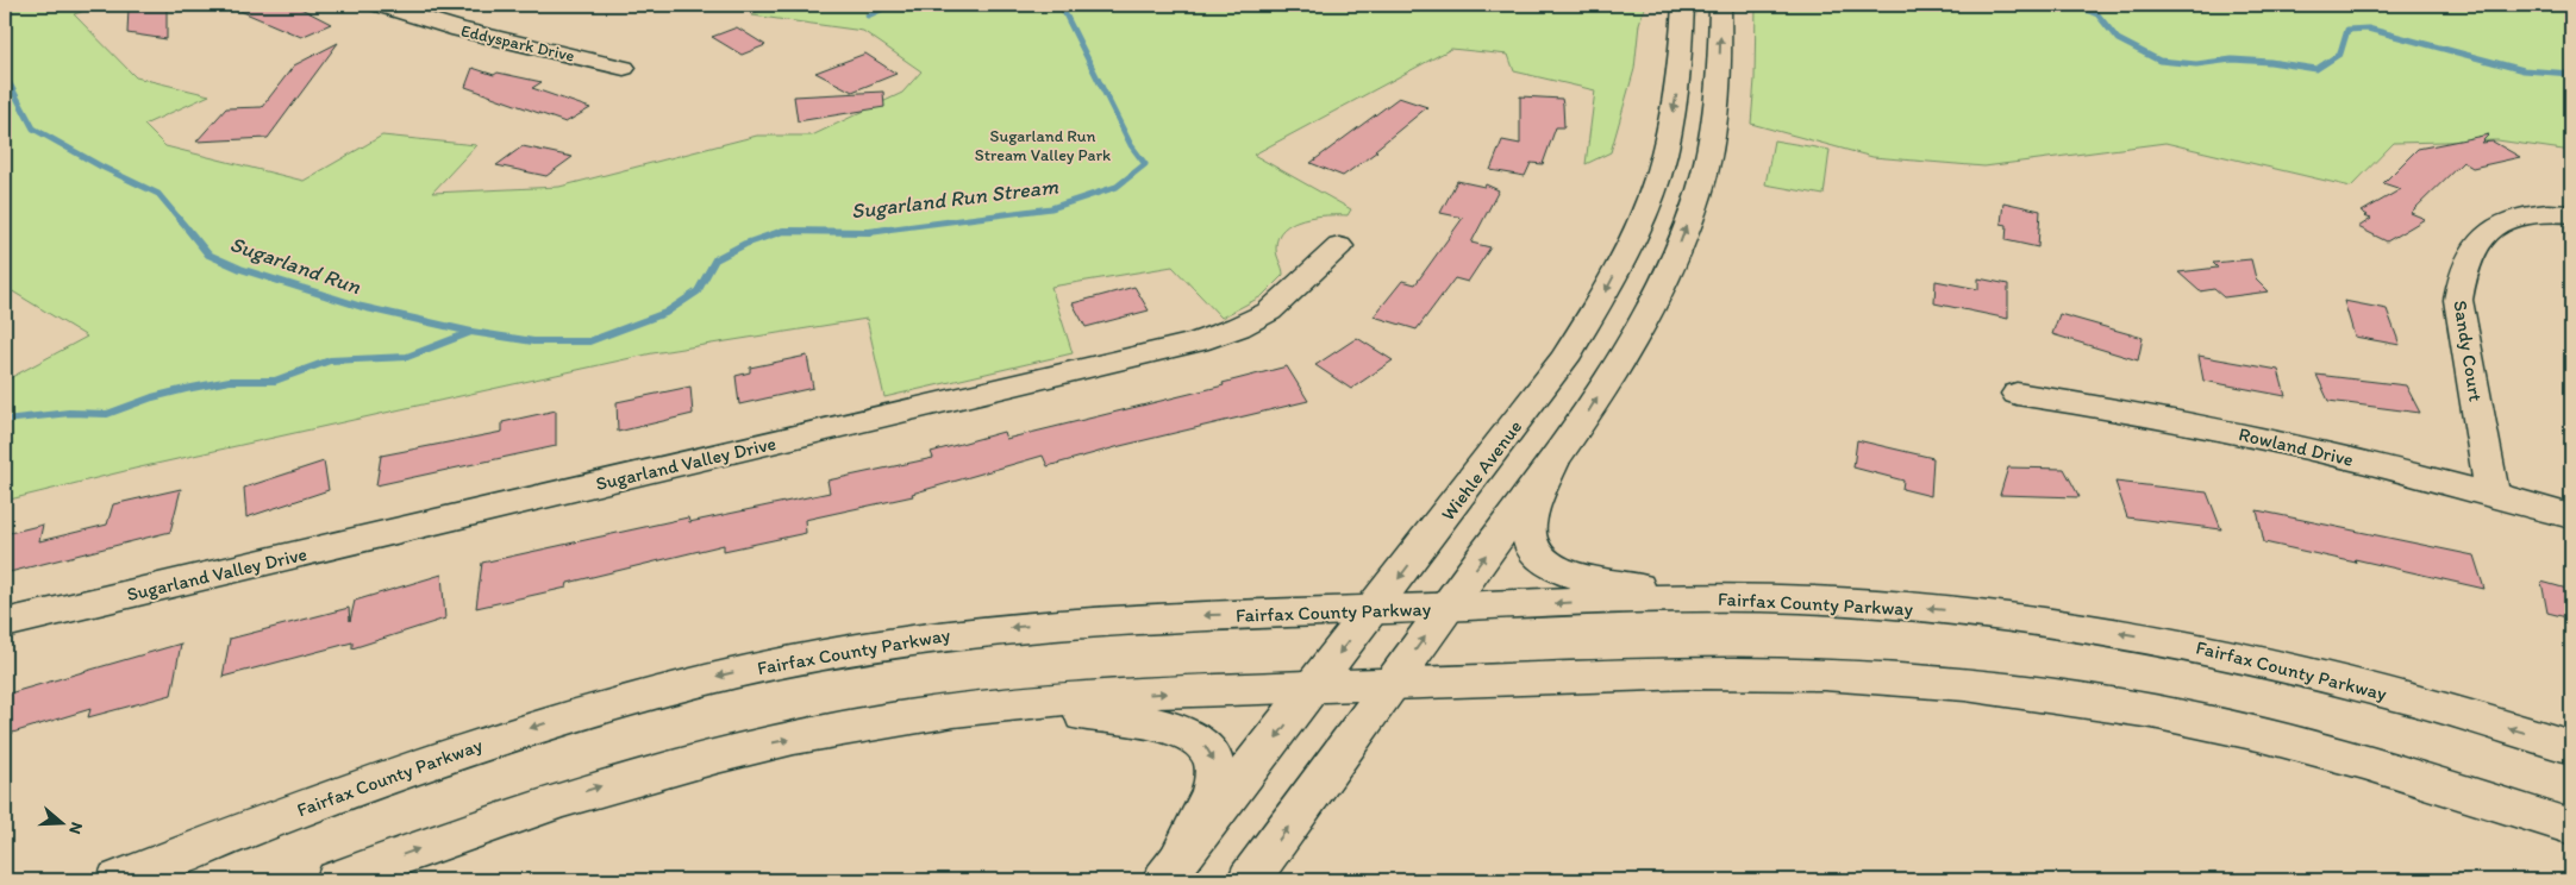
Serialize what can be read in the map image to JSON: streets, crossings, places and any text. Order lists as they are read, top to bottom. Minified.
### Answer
{"streets":{"main road":["Eddyspark Drive","Sandy Court","Rowland Drive","Sugarland Valley Drive","Wiehle Avenue","Fairfax County Parkway"]},"crossings":[["Sandy Court","Rowland Drive"],["Wiehle Avenue","Fairfax County Parkway"]],"water":["Sugarland Run Stream","Sugarland Run"],"parks":["Sugarland Run Stream Valley Park"],"north":"right"}
